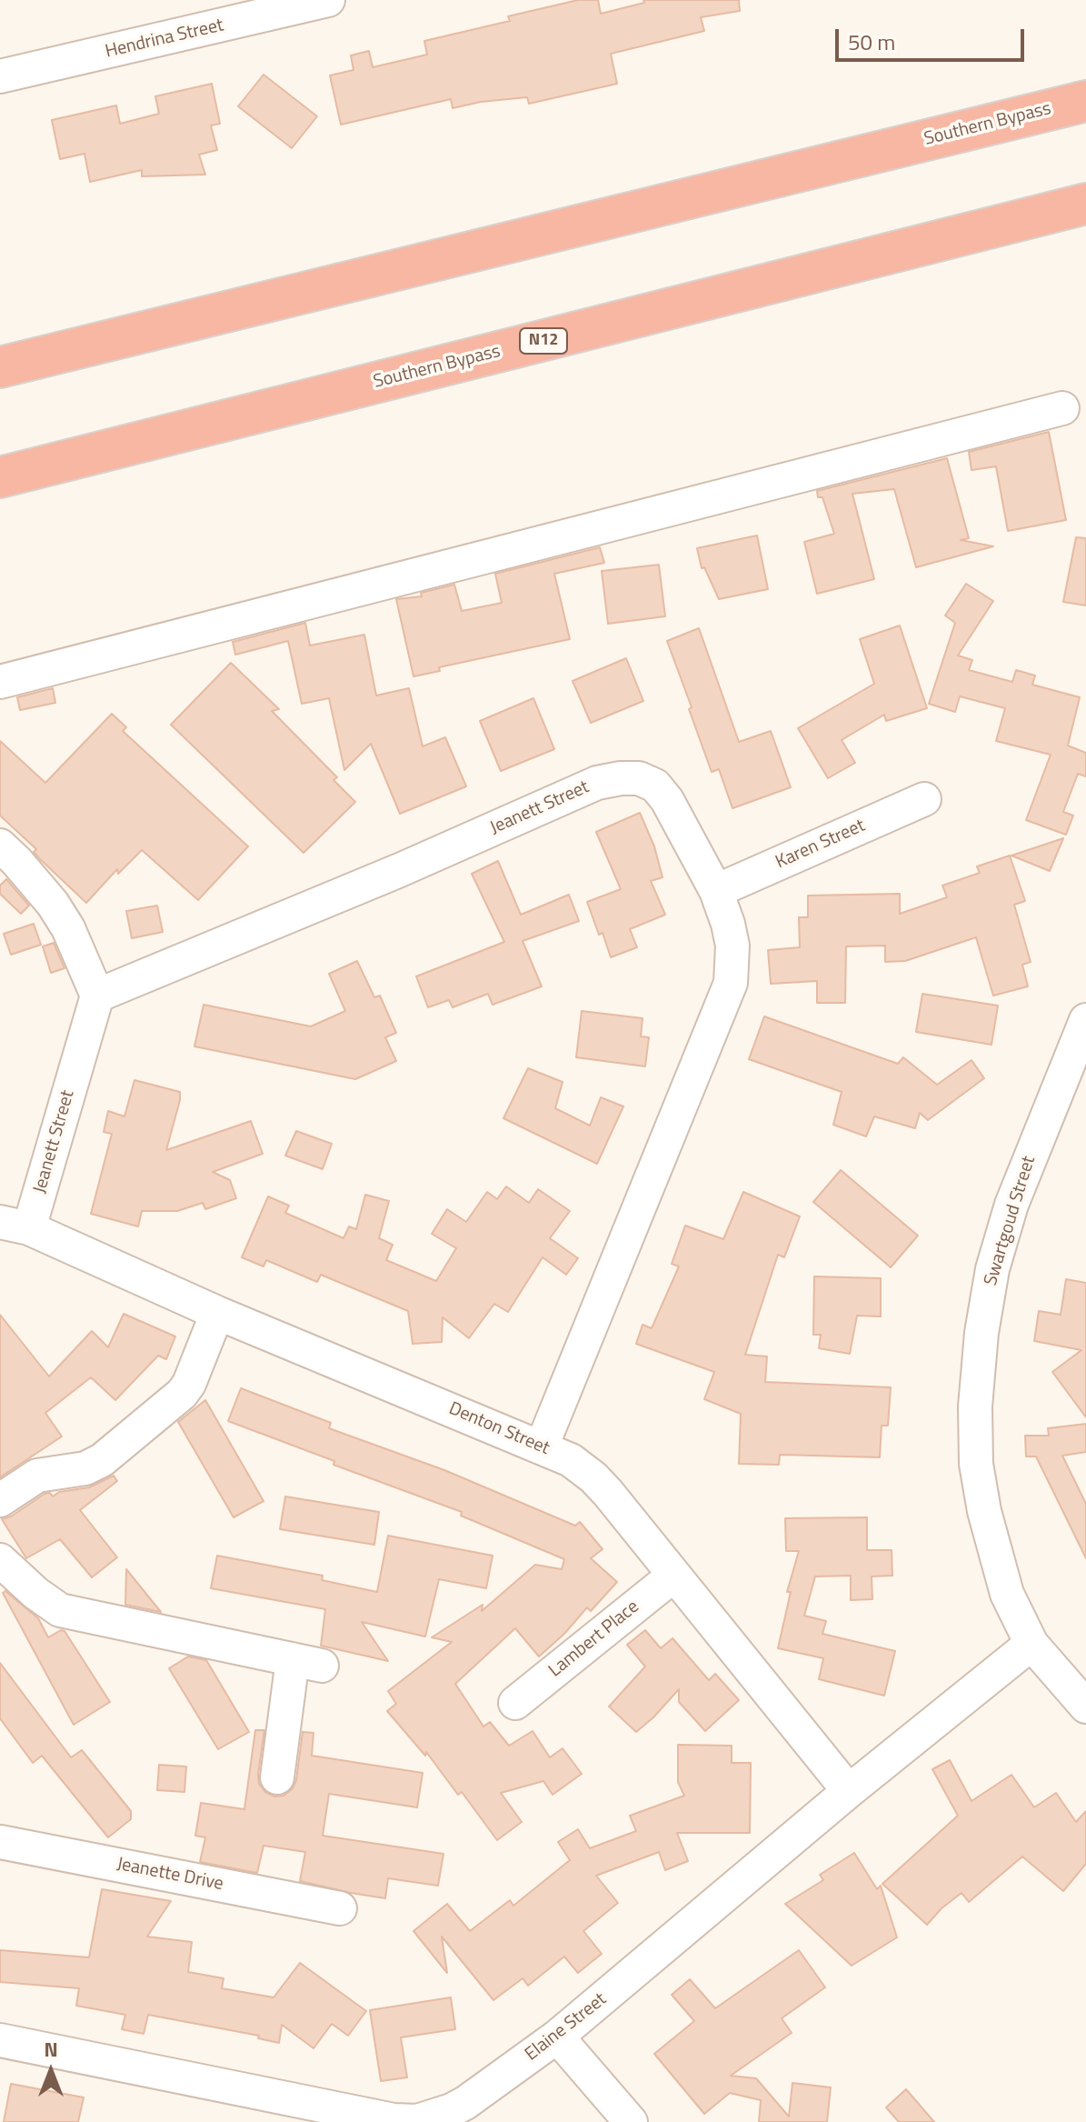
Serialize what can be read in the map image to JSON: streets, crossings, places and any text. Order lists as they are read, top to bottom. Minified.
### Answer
{"streets":{"highway":["Southern Bypass","N12"],"street":["Hendrina Street","Jeanett Street","Karen Street","Swartgoud Street","Denton Street","Lambert Place","Jeanette Drive","Elaine Street"]},"crossings":[["Jeanett Street","Karen Street"],["Jeanett Street","Denton Street"],["Swartgoud Street","Elaine Street"],["Denton Street","Lambert Place"],["Denton Street","Elaine Street"]],"scale_bar":"50 m","north":"top"}
